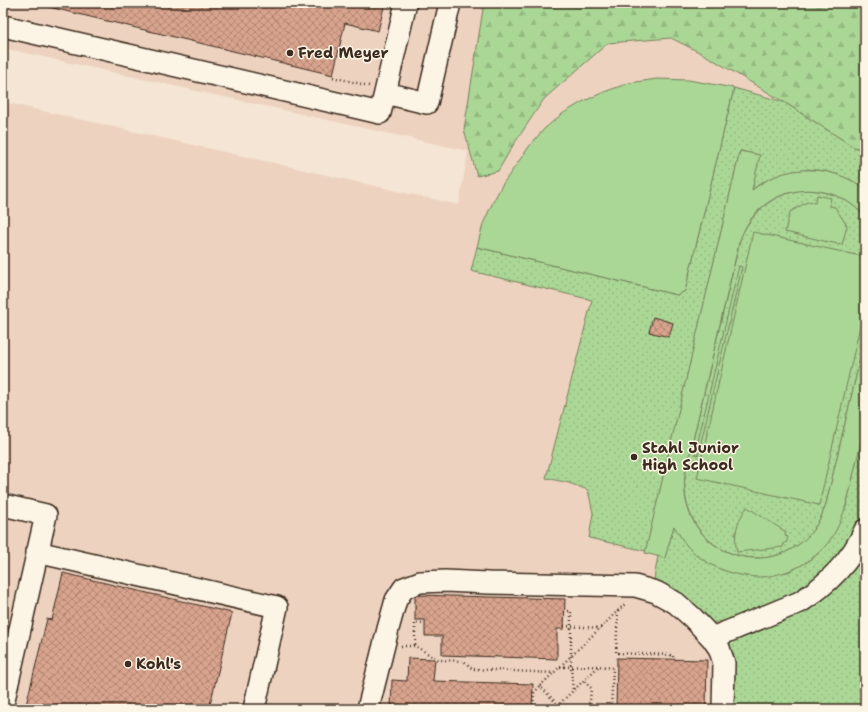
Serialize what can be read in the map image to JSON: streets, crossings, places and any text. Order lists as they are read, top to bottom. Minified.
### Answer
{"places":["Fred Meyer","Stahl Junior High School","Kohl's"]}
